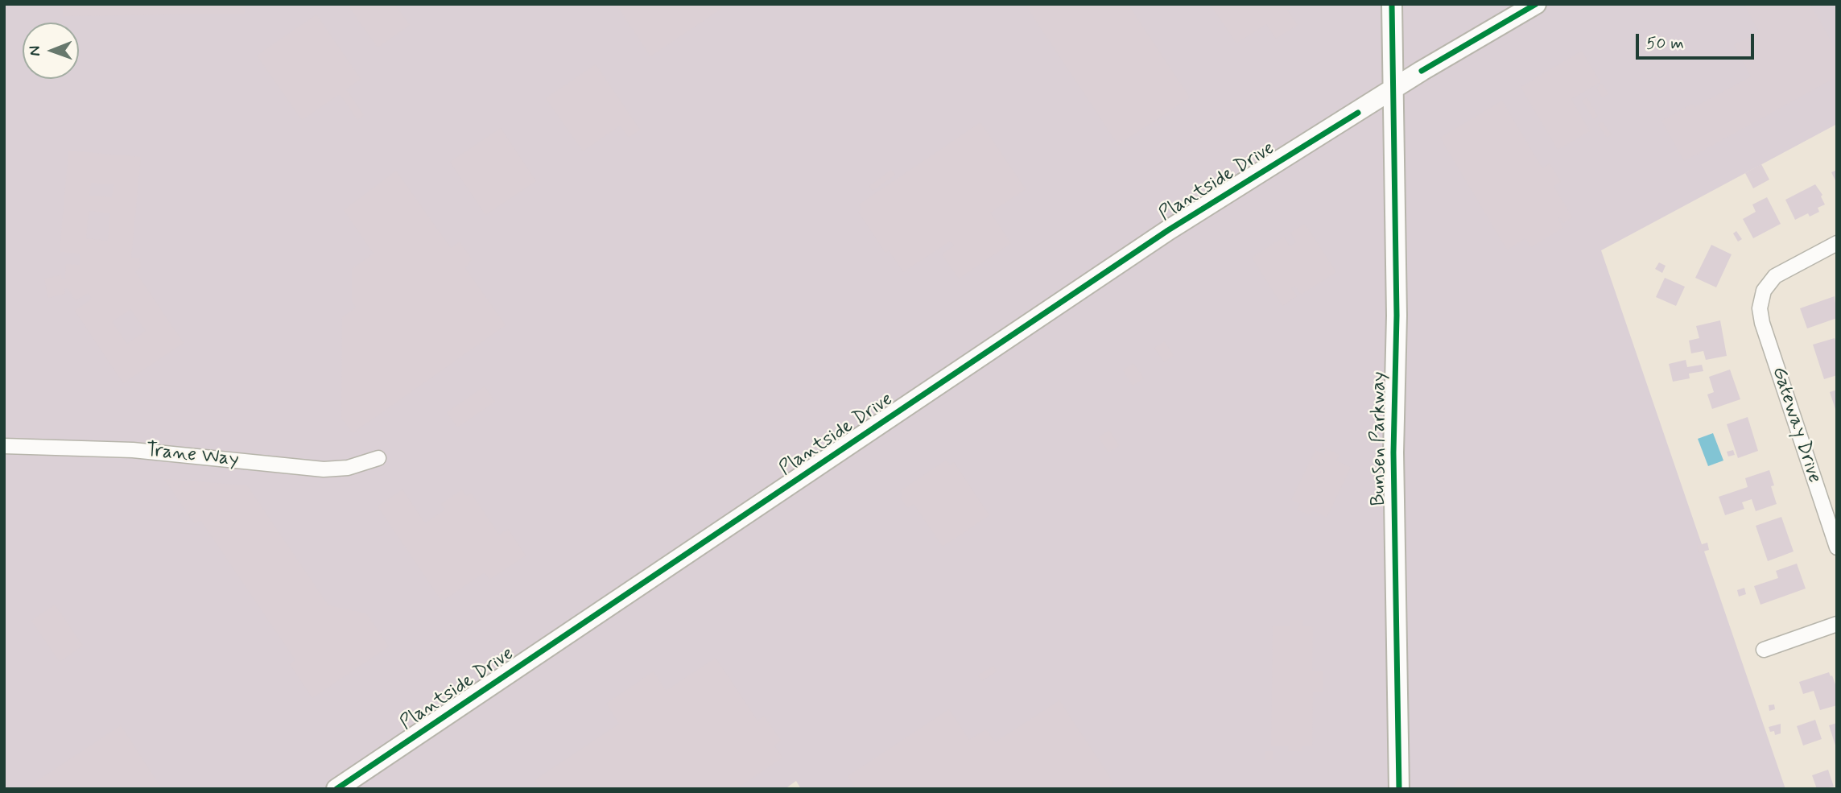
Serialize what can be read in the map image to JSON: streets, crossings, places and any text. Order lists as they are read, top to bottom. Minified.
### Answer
{"streets":{"street":["Plantside Drive","Gateway Drive","Bunsen Parkway","Trane Way"]},"crossings":[["Plantside Drive","Bunsen Parkway"]],"scale_bar":"50 m","north":"left"}
